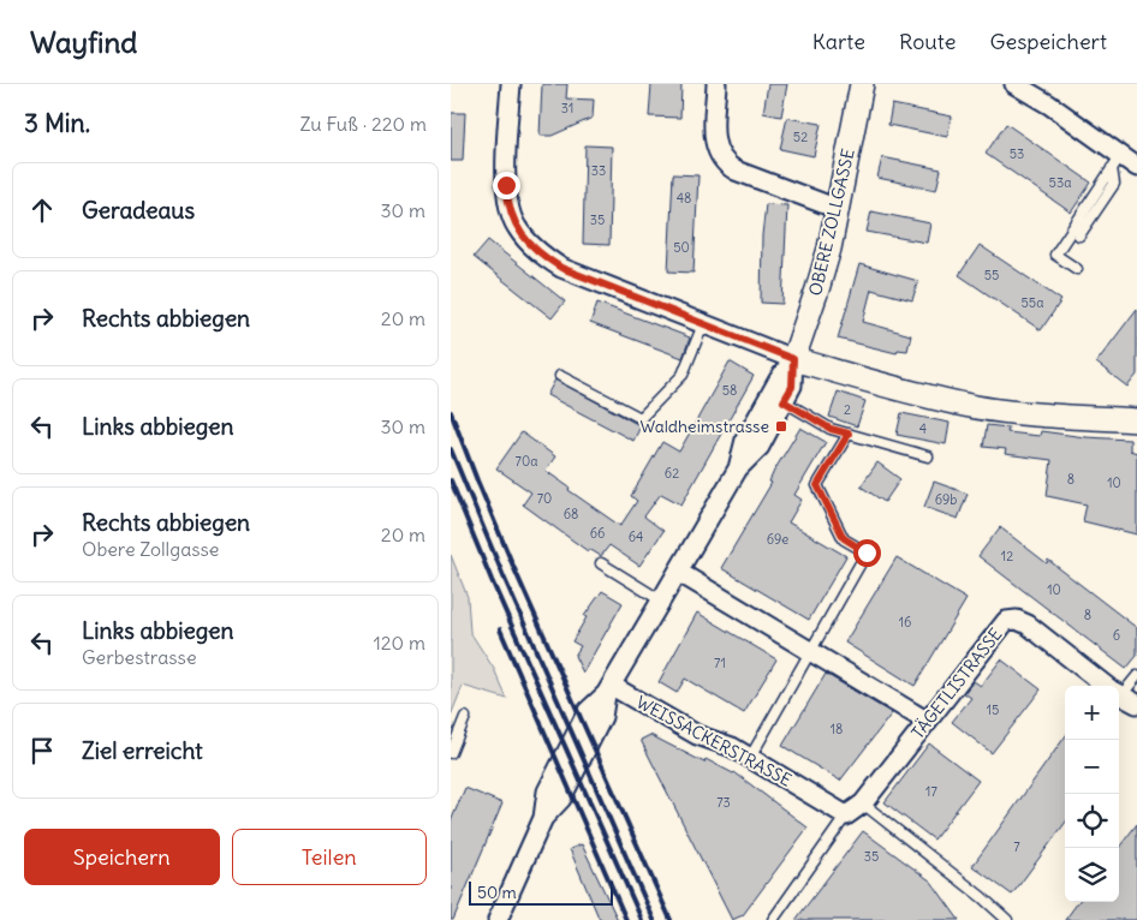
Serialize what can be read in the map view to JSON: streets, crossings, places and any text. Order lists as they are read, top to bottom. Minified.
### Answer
{"streets":{"street":["OBERE ZOLLGASSE","TÄGETLISTRASSE","WEISSACKERSTRASSE"]},"crossings":[["OBERE ZOLLGASSE","WEISSACKERSTRASSE"],["TÄGETLISTRASSE","WEISSACKERSTRASSE"]],"places":{"transit":["Waldheimstrasse"]},"house_numbers":["31","52","53","33","53a","48","35","50","55","55a","58","2","4","70a","62","8","10","70","69b","68","66","64","69e","12","10","8","16","6","71","15","18","17","73","7","35"],"scale_bar":"50 m","page":{"header":"Wayfind","nav":["Karte","Route","Gespeichert"],"heading":["3 Min.","Zu Fuß · 220 m"],"list":[["Geradeaus","30 m"],["Rechts abbiegen","20 m"],["Links abbiegen","30 m"],["Rechts abbiegen","Obere Zollgasse","20 m"],["Links abbiegen","Gerbestrasse","120 m"],"Ziel erreicht"],"map_buttons":["+","−"],"buttons":["Speichern","Teilen"],"scale":"50 m"}}
